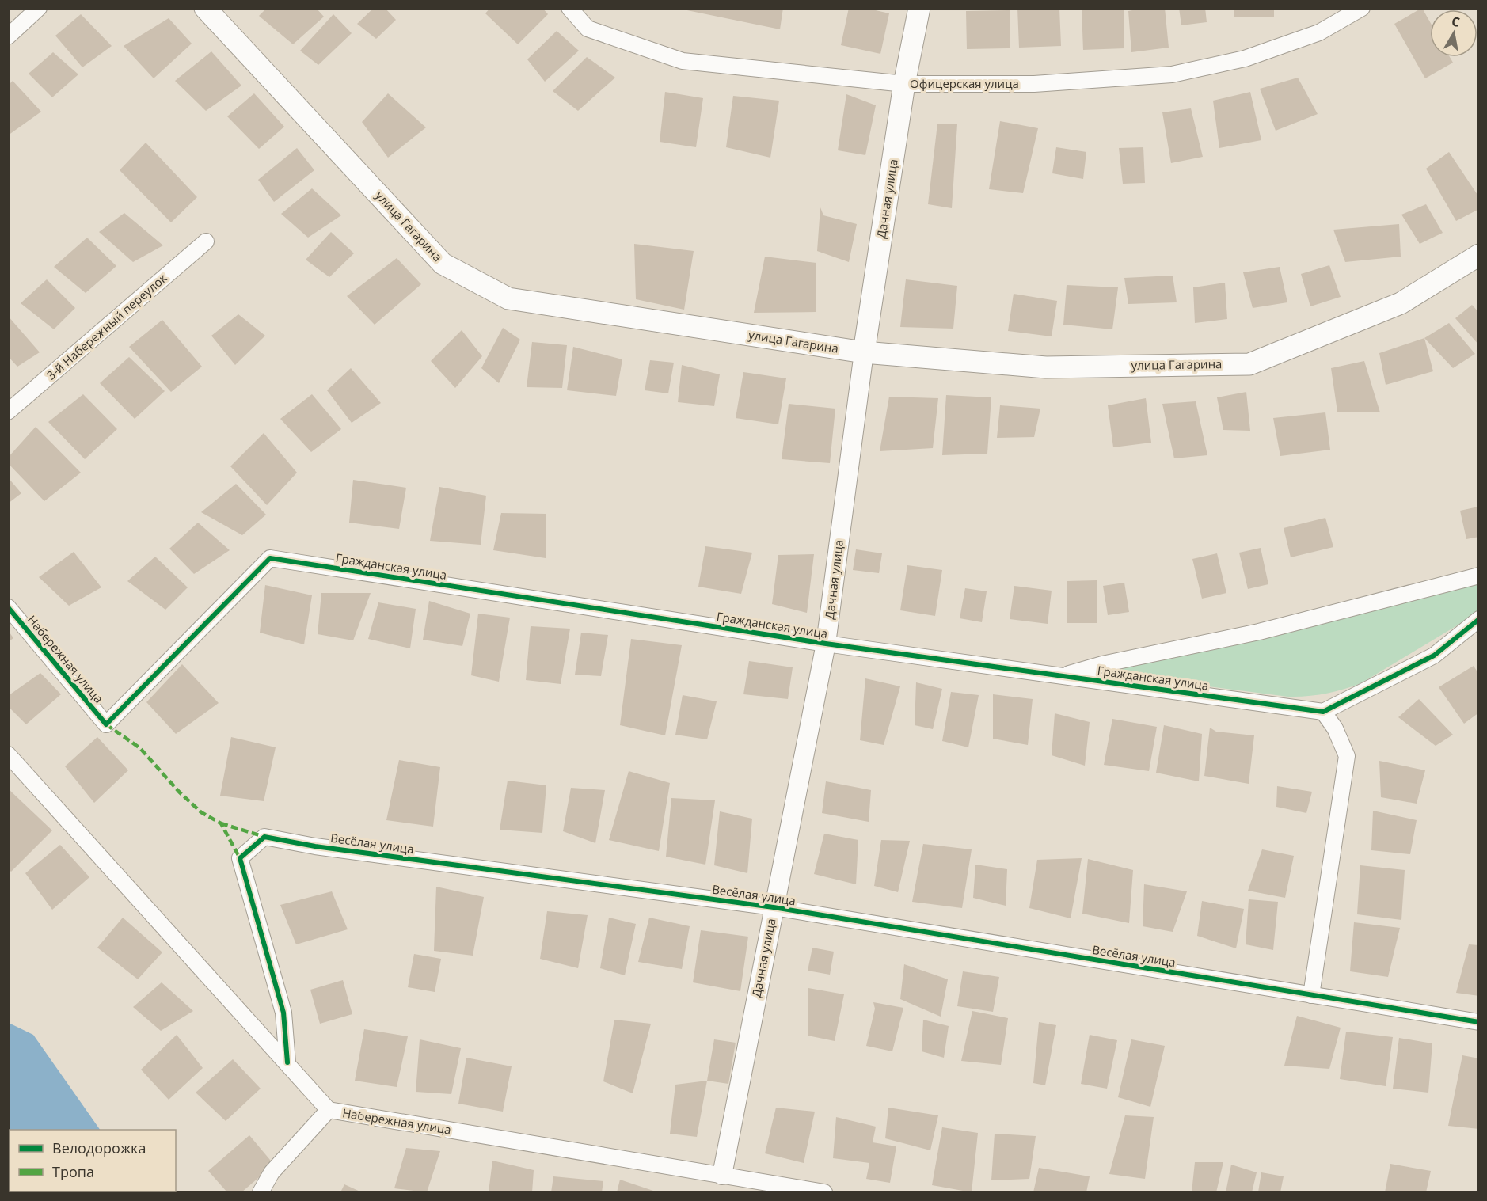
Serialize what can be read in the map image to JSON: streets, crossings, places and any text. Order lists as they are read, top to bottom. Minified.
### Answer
{"streets":{"main road":["Дачная улица","улица Гагарина"],"street":["Офицерская улица","3-й Набережный переулок","Гражданская улица","Набережная улица","Весёлая улица"]},"crossings":[["Офицерская улица","Дачная улица"],["Дачная улица","улица Гагарина"],["Дачная улица","Гражданская улица"],["Дачная улица","Набережная улица"],["Дачная улица","Весёлая улица"],["Гражданская улица","Набережная улица"],["Набережная улица","Весёлая улица"]],"legend":["Велодорожка","Тропа"],"north":"top"}
